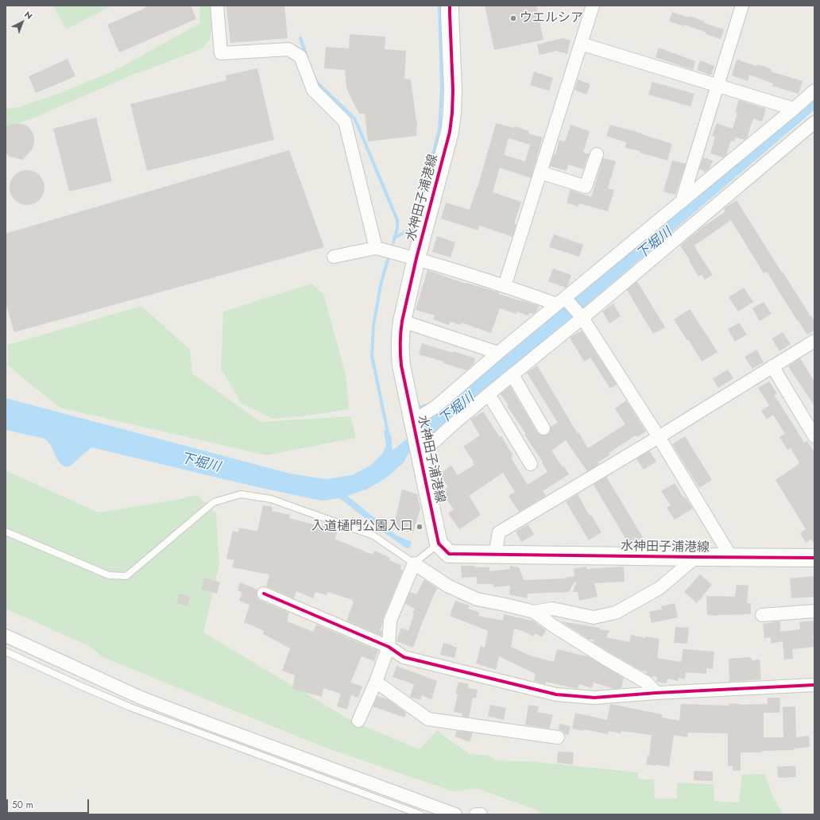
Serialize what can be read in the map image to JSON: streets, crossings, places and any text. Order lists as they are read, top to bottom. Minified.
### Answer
{"streets":{"main road":["水神田子浦港線"]},"water":["下堀川"],"places":["ウエルシア","入道樋門公園入口"],"scale_bar":"50 m","north":"top right"}
